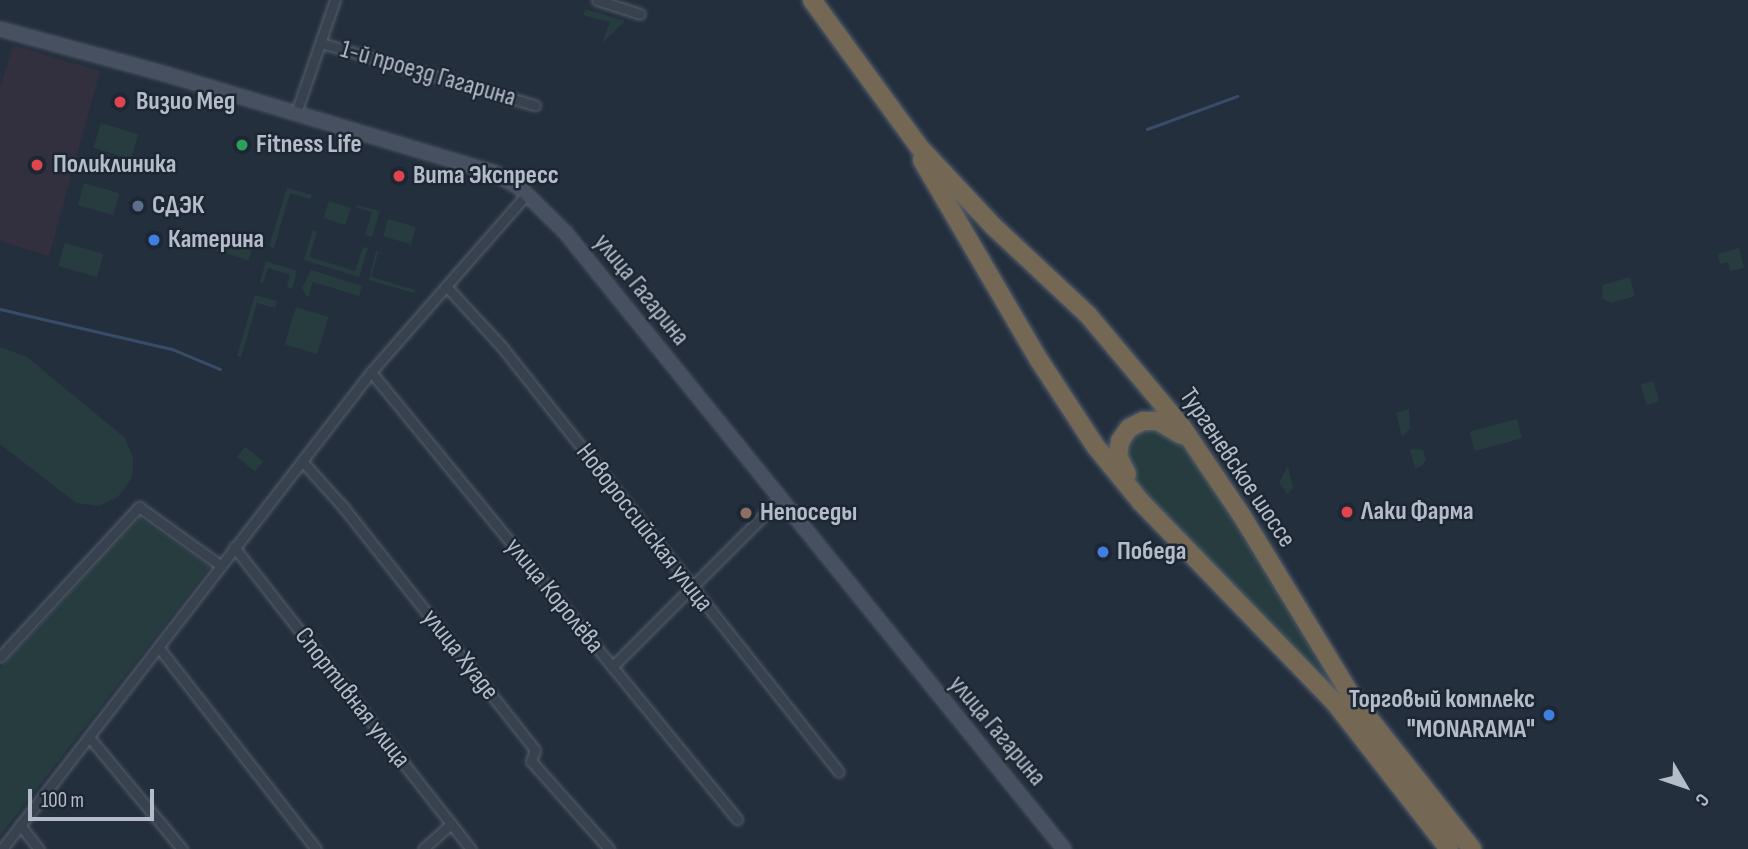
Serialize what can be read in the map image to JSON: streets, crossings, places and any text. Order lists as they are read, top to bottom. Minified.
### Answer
{"streets":{"highway":["Тургеневское шоссе"],"street":["1-й проезд Гагарина","улица Гагарина","Новороссийская улица","улица Королёва","улица Хуаде","Спортивная улица"]},"places":["Визио Мед","Fitness Life","Поликлиника","Вита Экспресс","СДЭК","Катерина","Лаки Фарма","Непоседы","Победа","Торговый комплекс \"MONARAMA\""],"scale_bar":"100 m","north":"bottom right"}
